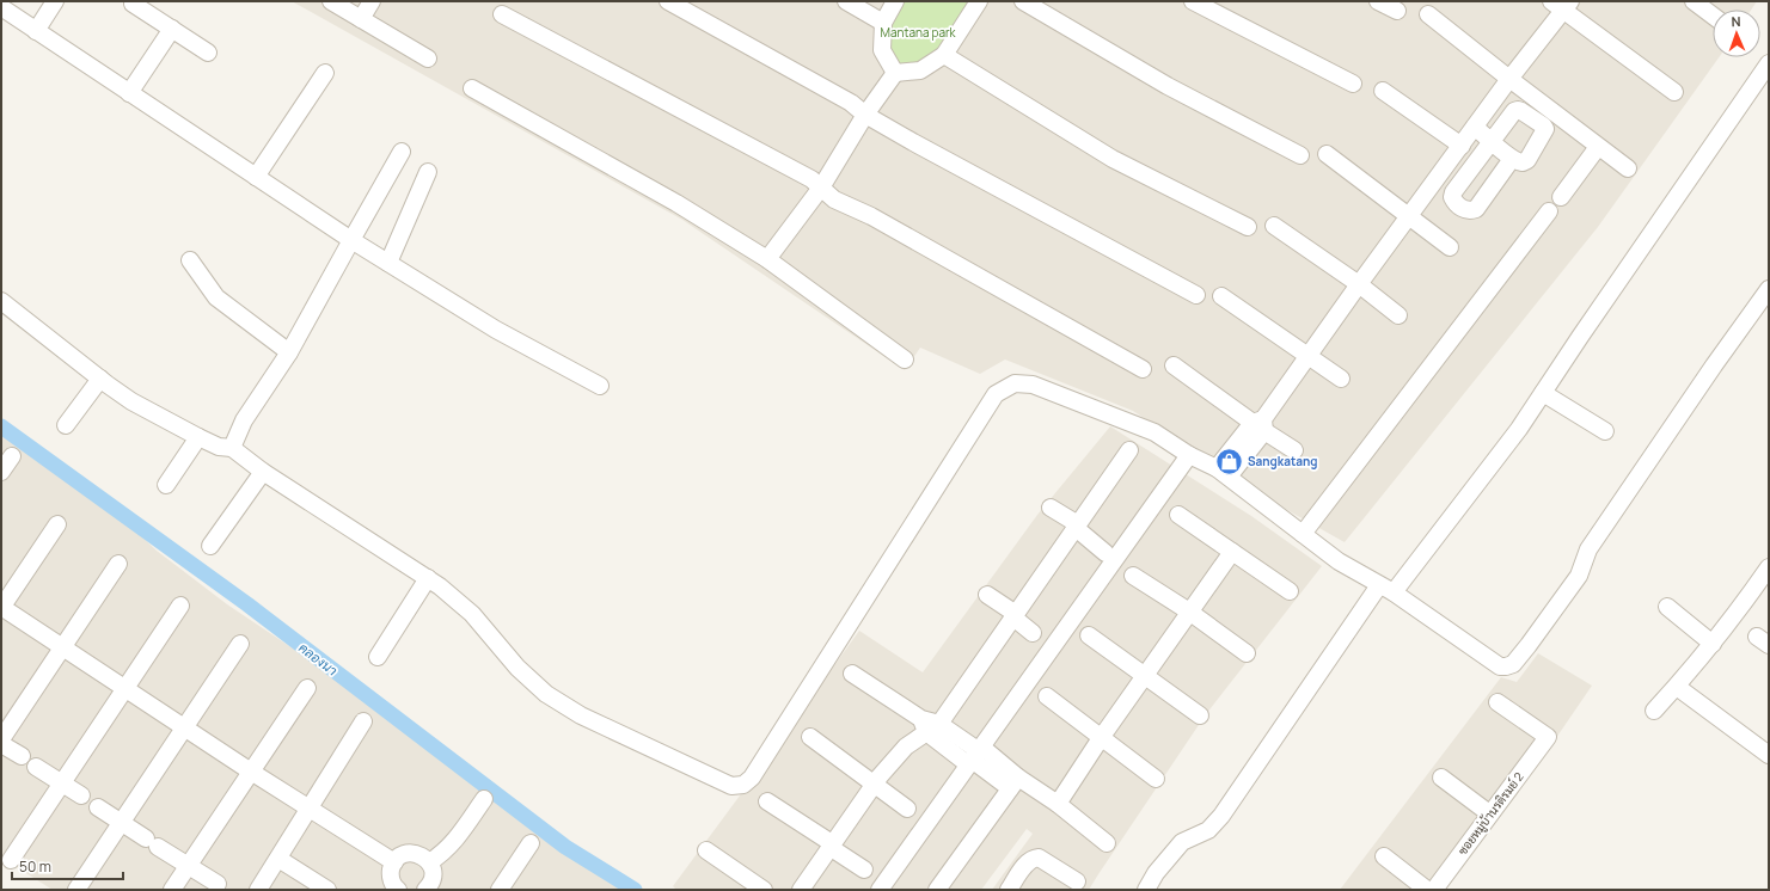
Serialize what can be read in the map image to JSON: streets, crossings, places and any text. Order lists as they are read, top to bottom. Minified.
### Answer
{"streets":{"street":["ซอยหมู่บ้านรติรมย์ 2"]},"water":["คลองนา"],"parks":["Mantana park"],"places":{"shop":["Sangkatang"]},"scale_bar":"50 m","north":"top"}
